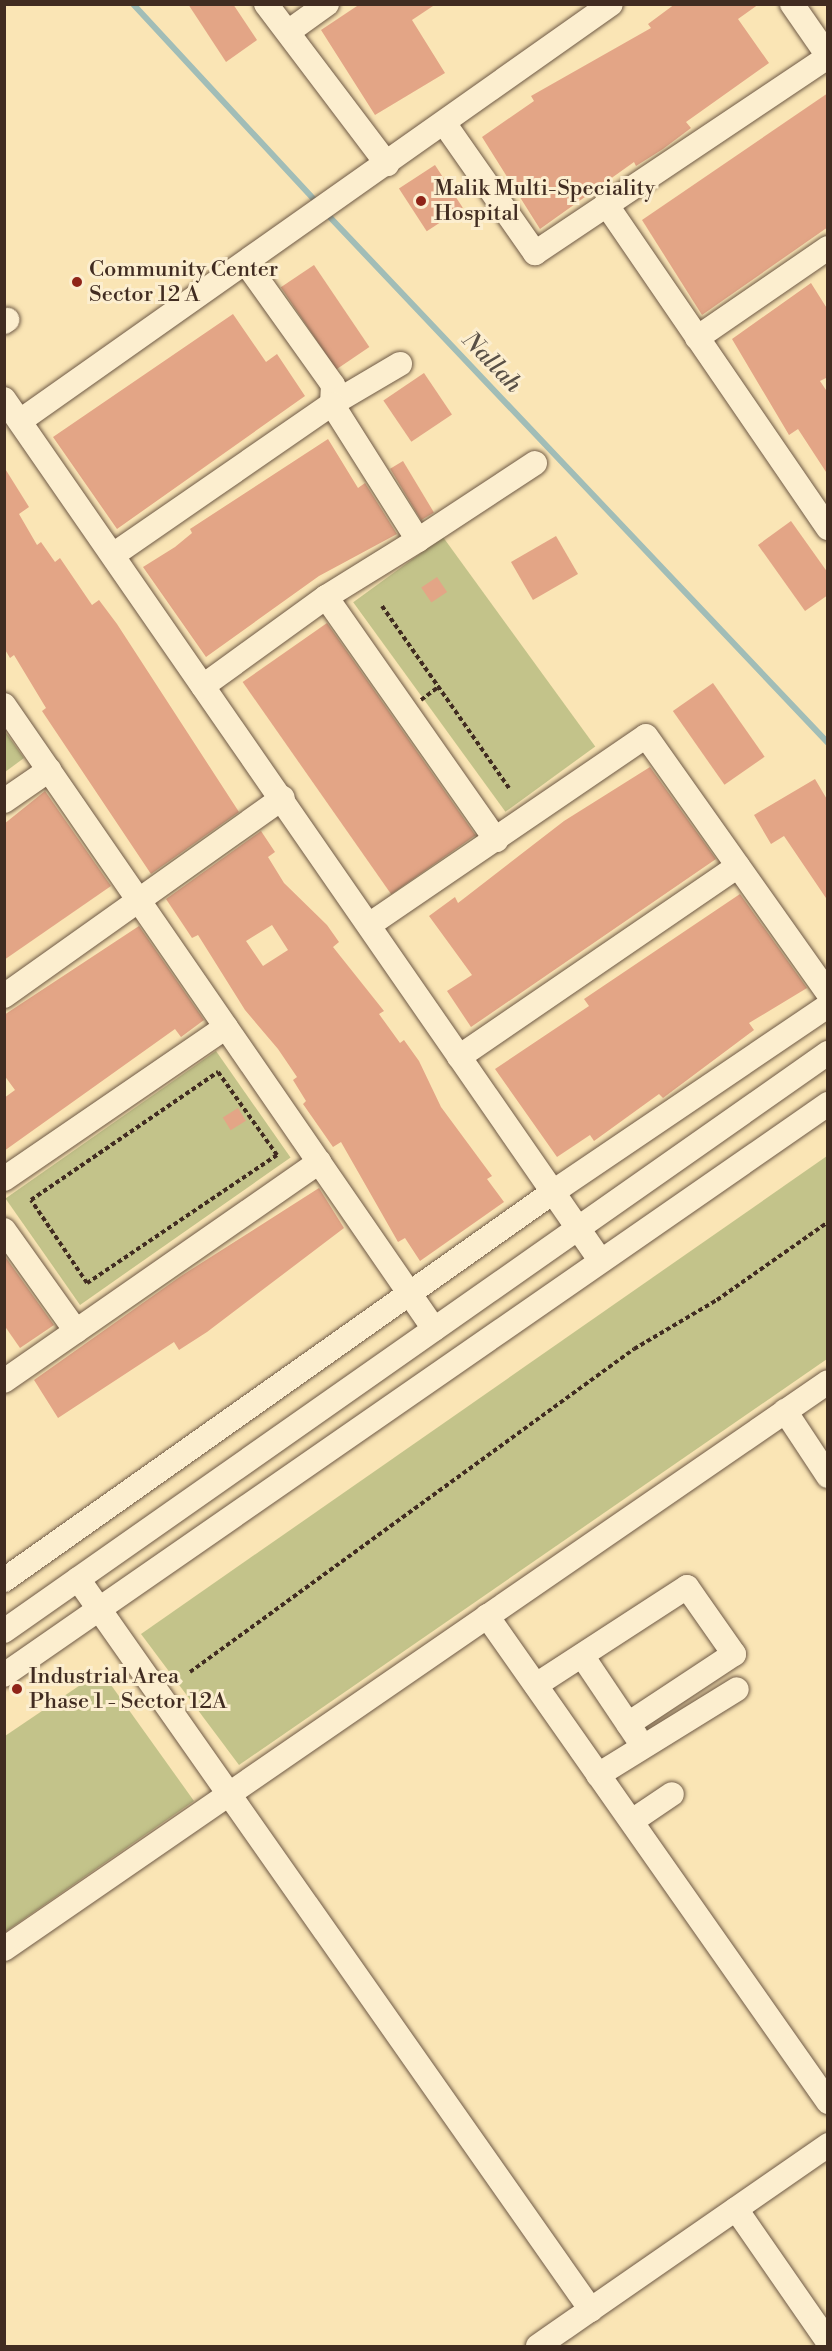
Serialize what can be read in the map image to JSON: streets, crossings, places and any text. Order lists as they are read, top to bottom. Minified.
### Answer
{"water":["Nallah"],"places":["Malik Multi-Speciality Hospital","Community Center Sector 12 A","Industrial Area Phase 1 - Sector 12A"]}
